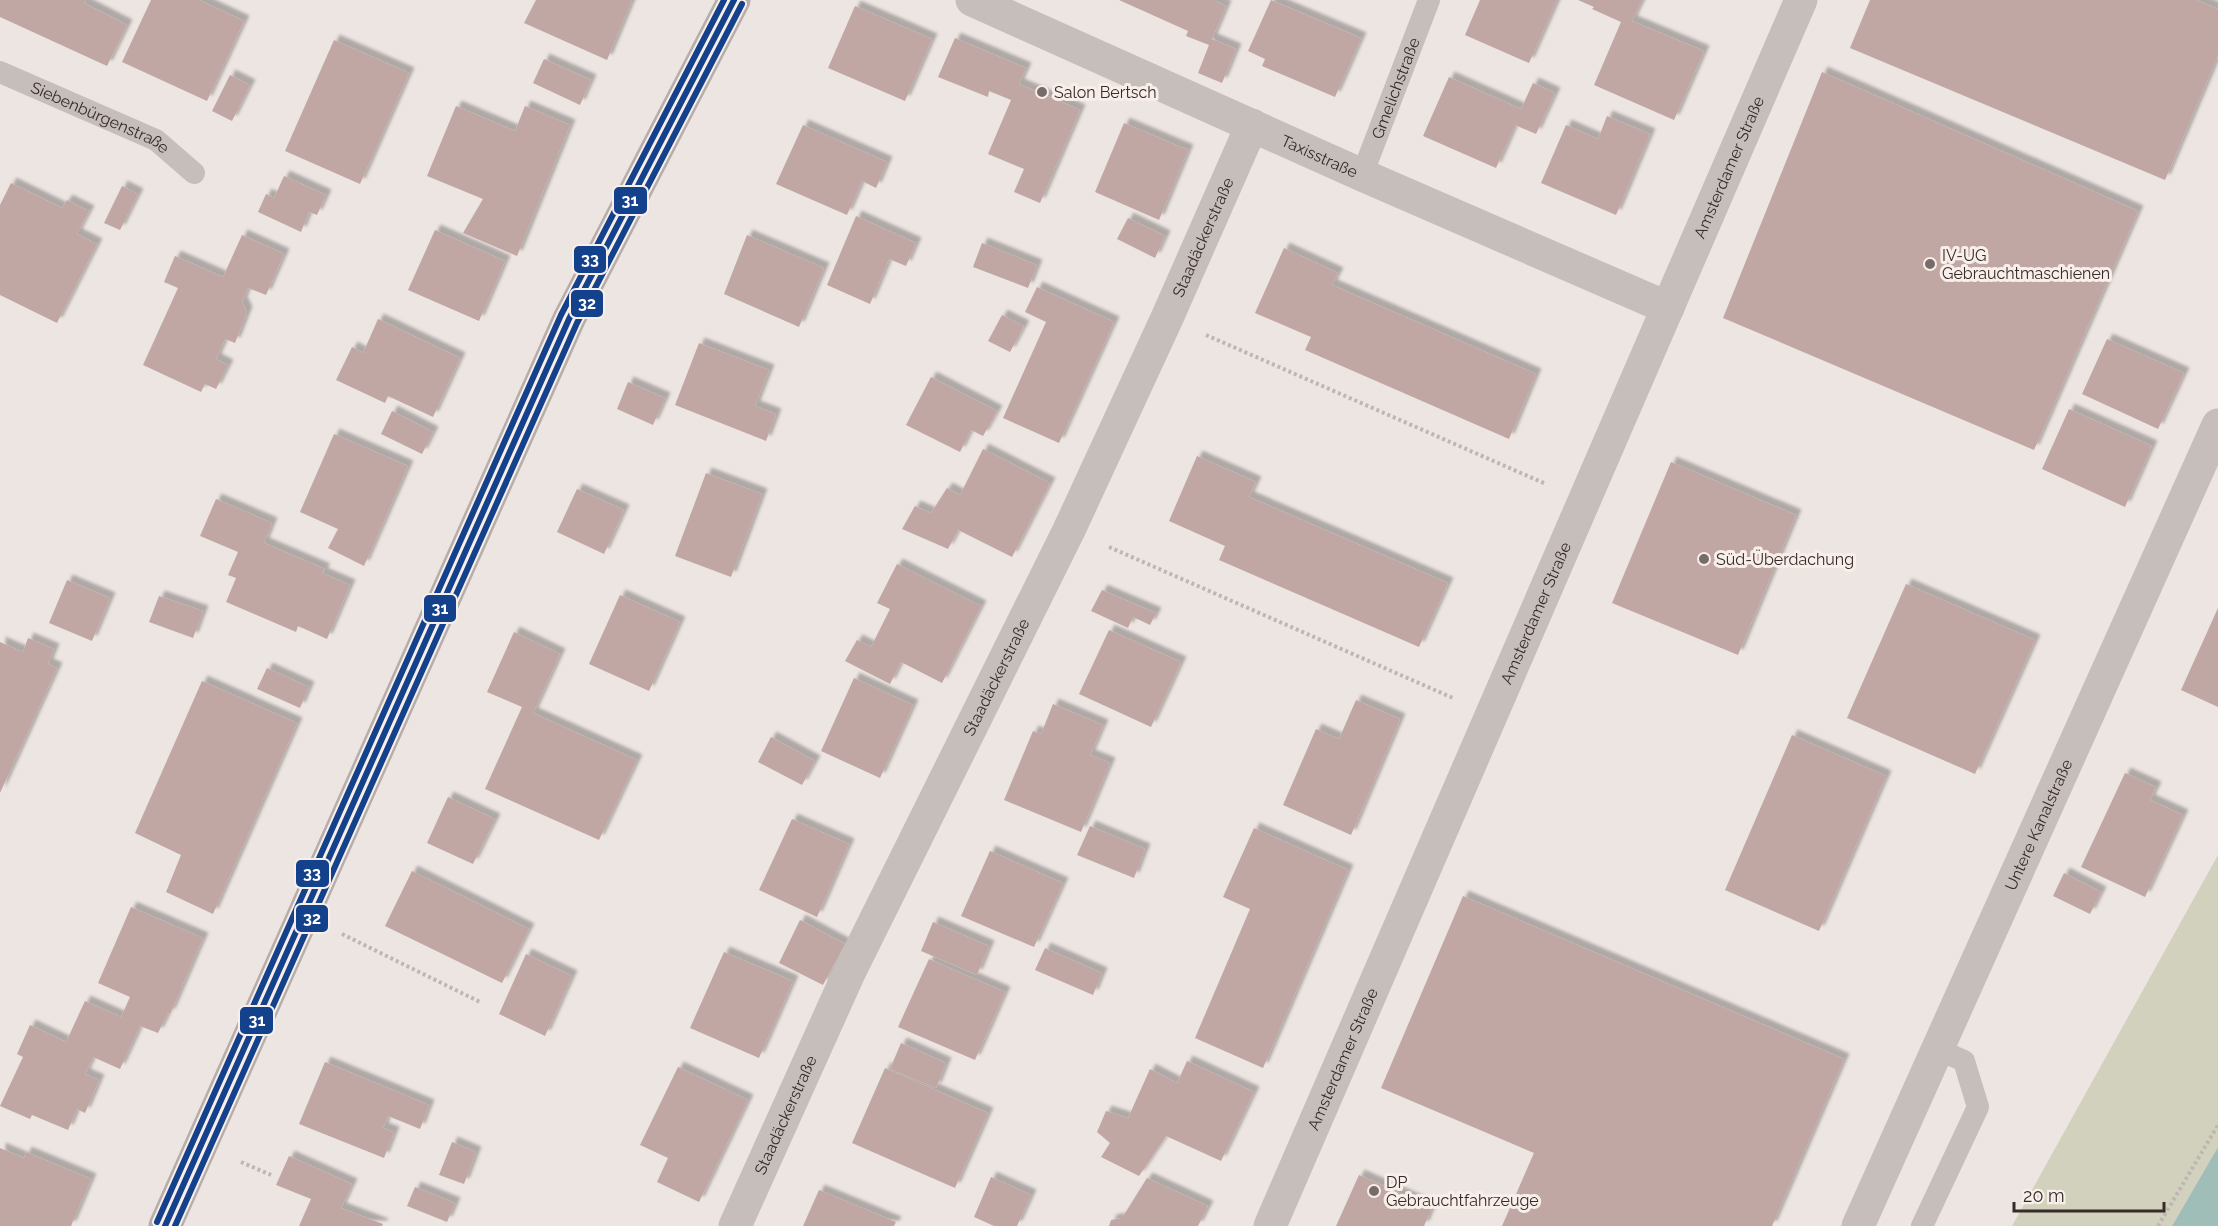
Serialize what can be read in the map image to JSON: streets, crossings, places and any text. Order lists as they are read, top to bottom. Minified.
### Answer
{"streets":{"street":["Taxisstraße","Amsterdamer Straße","Staadäckerstraße","Untere Kanalstraße"],"lane":["Gmelichstraße","Siebenbürgenstraße"]},"crossings":[["Gmelichstraße","Taxisstraße"],["Taxisstraße","Amsterdamer Straße"],["Taxisstraße","Staadäckerstraße"]],"places":["Salon Bertsch","IV-UG Gebrauchtmaschienen","Süd-Überdachung","DP Gebrauchtfahrzeuge"],"lines":["transit line 31","transit line 33","transit line 32"],"scale_bar":"20 m"}
